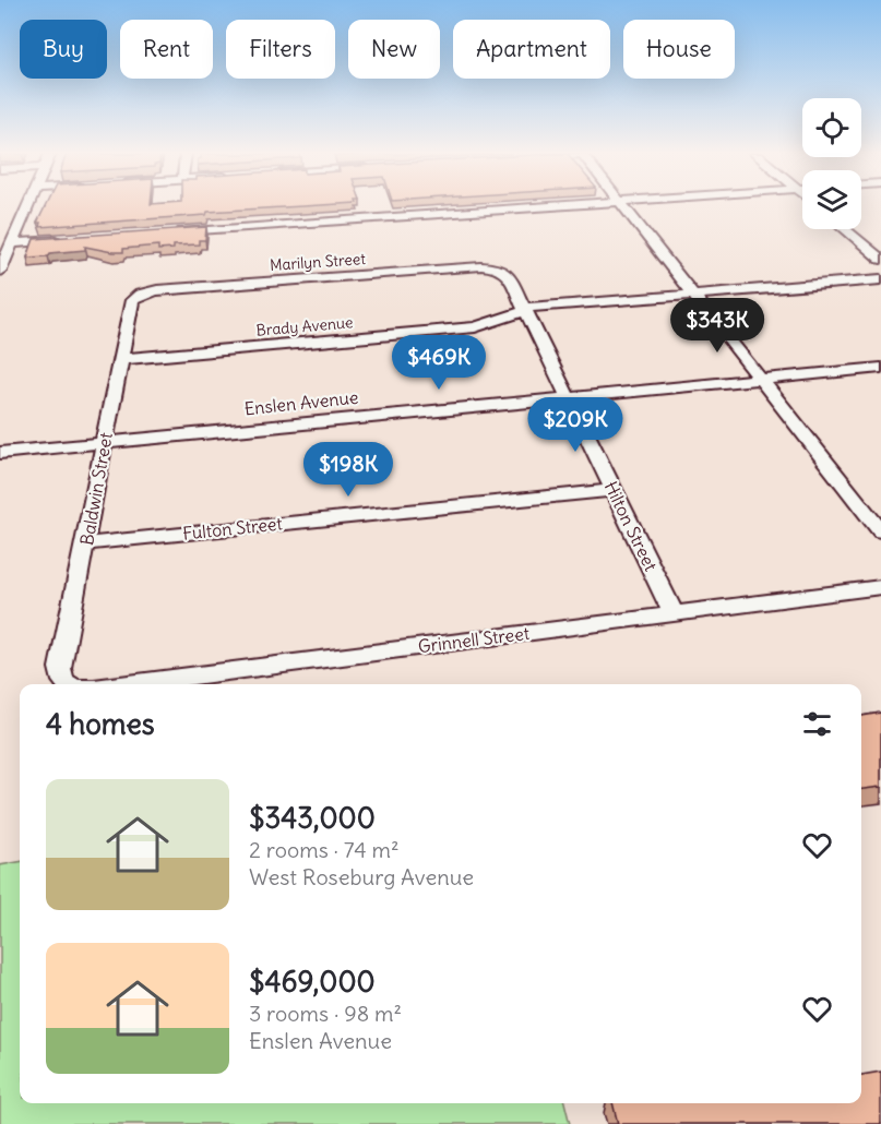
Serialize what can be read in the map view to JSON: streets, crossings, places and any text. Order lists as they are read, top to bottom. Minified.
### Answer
{"streets":{"street":["Marilyn Street","Brady Avenue","Enslen Avenue","Baldwin Street","Hilton Street","Fulton Street","Grinnell Street"]},"crossings":[["Marilyn Street","Baldwin Street"],["Marilyn Street","Hilton Street"],["Brady Avenue","Baldwin Street"],["Brady Avenue","Hilton Street"],["Enslen Avenue","Baldwin Street"],["Enslen Avenue","Hilton Street"],["Baldwin Street","Fulton Street"],["Hilton Street","Fulton Street"],["Hilton Street","Grinnell Street"]],"page":{"chip":["Buy","Rent","Filters","New","Apartment","House"],"price":["$343K","$469K","$209K","$198K"],"heading":"4 homes","list":[{"name":"$343,000","note":"2 rooms · 74 m² · West Roseburg Avenue"},{"name":"$469,000","note":"3 rooms · 98 m² · Enslen Avenue"}]}}
